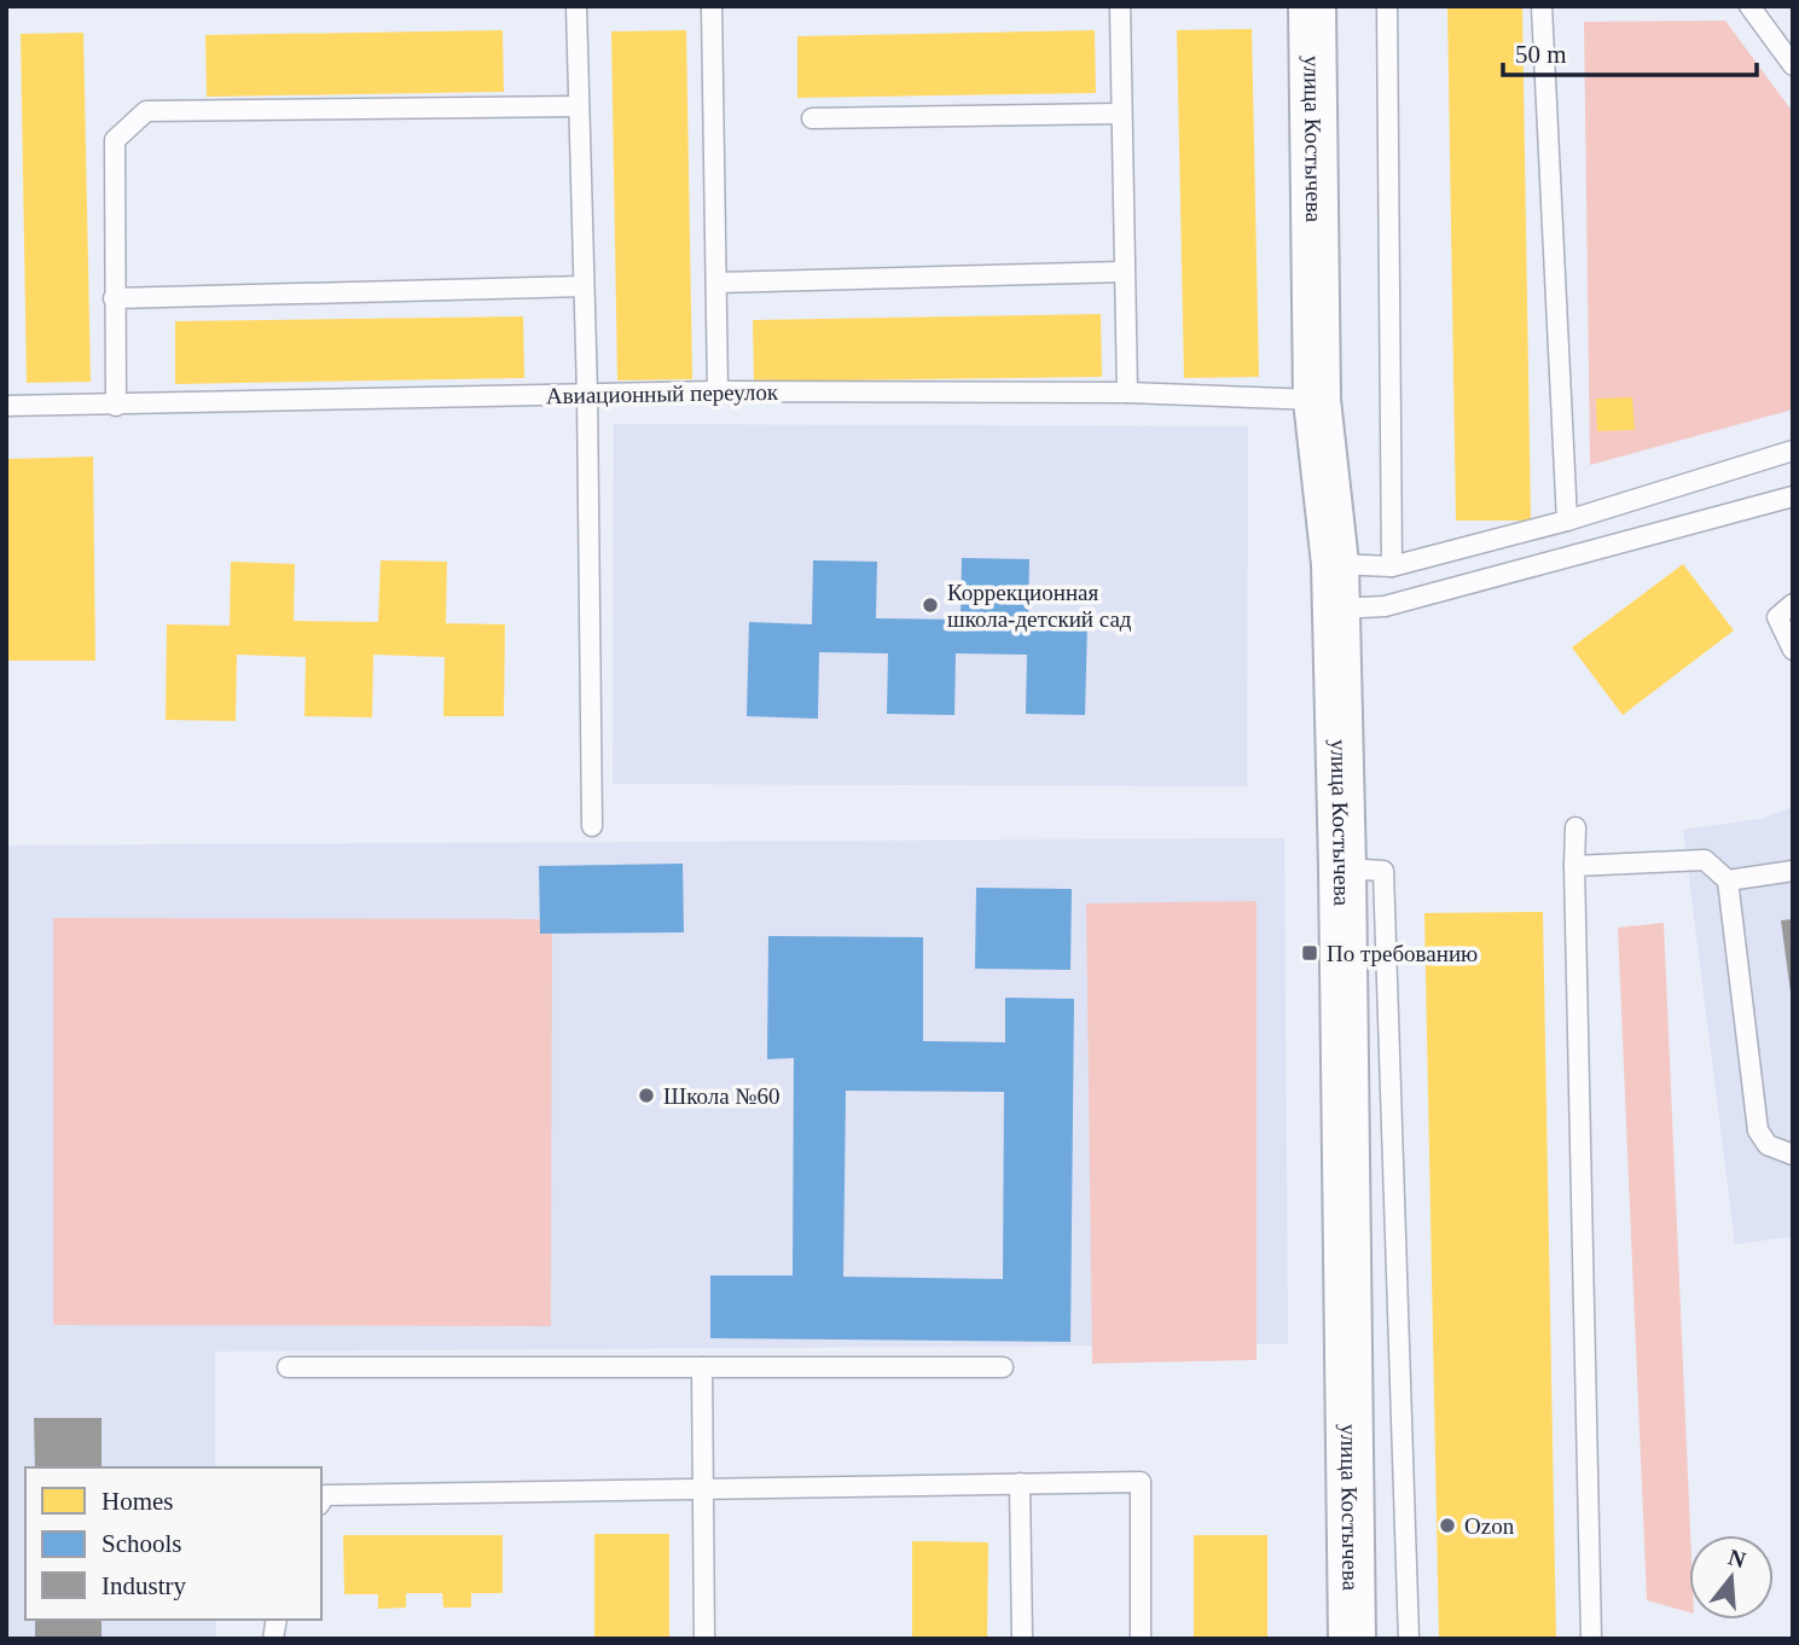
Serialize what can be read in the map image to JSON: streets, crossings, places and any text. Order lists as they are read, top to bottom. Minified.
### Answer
{"streets":{"main road":["улица Костычева"],"lane":["Авиационный переулок"]},"crossings":[["улица Костычева","Авиационный переулок"]],"places":{"other":["Коррекционная школа-детский сад","Школа №60","Ozon"],"transit":["По требованию"]},"legend":["Homes","Schools","Industry"],"scale_bar":"50 m","north":"top"}
